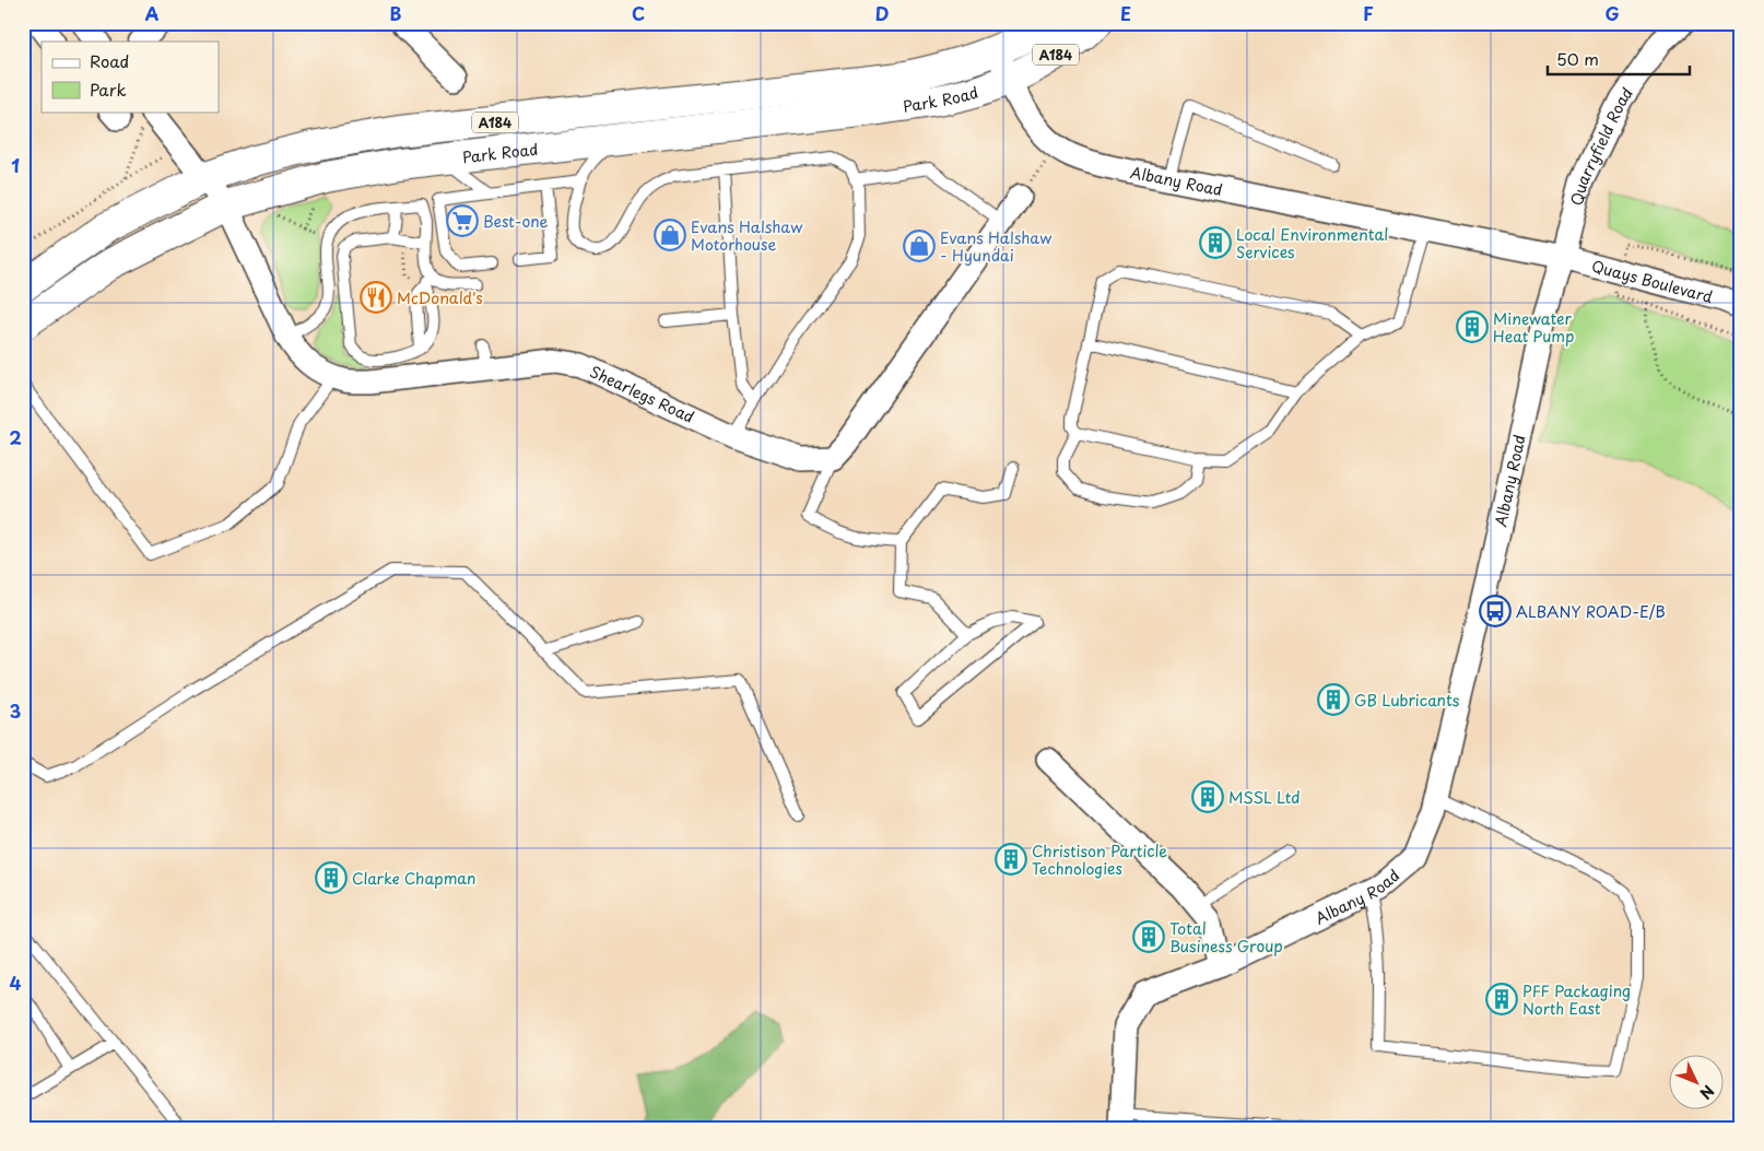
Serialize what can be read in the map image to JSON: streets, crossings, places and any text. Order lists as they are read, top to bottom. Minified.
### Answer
{"streets":{"highway":["A184","Park Road"],"street":["Quarryfield Road","Albany Road","Quays Boulevard","Shearlegs Road"]},"crossings":[["A184","Park Road"],["A184","Albany Road"],["Park Road","Albany Road"],["Park Road","Shearlegs Road"],["Quarryfield Road","Albany Road"],["Quarryfield Road","Quays Boulevard"],["Albany Road","Quays Boulevard"]],"places":{"supermarket":["Best-one"],"shop":["Evans Halshaw Motorhouse","Evans Halshaw - Hyundai"],"building":["Local Environmental Services","Minewater Heat Pump","GB Lubricants","MSSL Ltd","Christison Particle Technologies","Clarke Chapman","Total Business Group","PFF Packaging North East"],"restaurant":["McDonald's"],"bus stop":["ALBANY ROAD-E/B"]},"legend":["Road","Park"],"scale_bar":"50 m","north":"bottom right","grid":{"columns":["A","B","C","D","E","F","G"],"rows":["1","2","3","4"]}}
